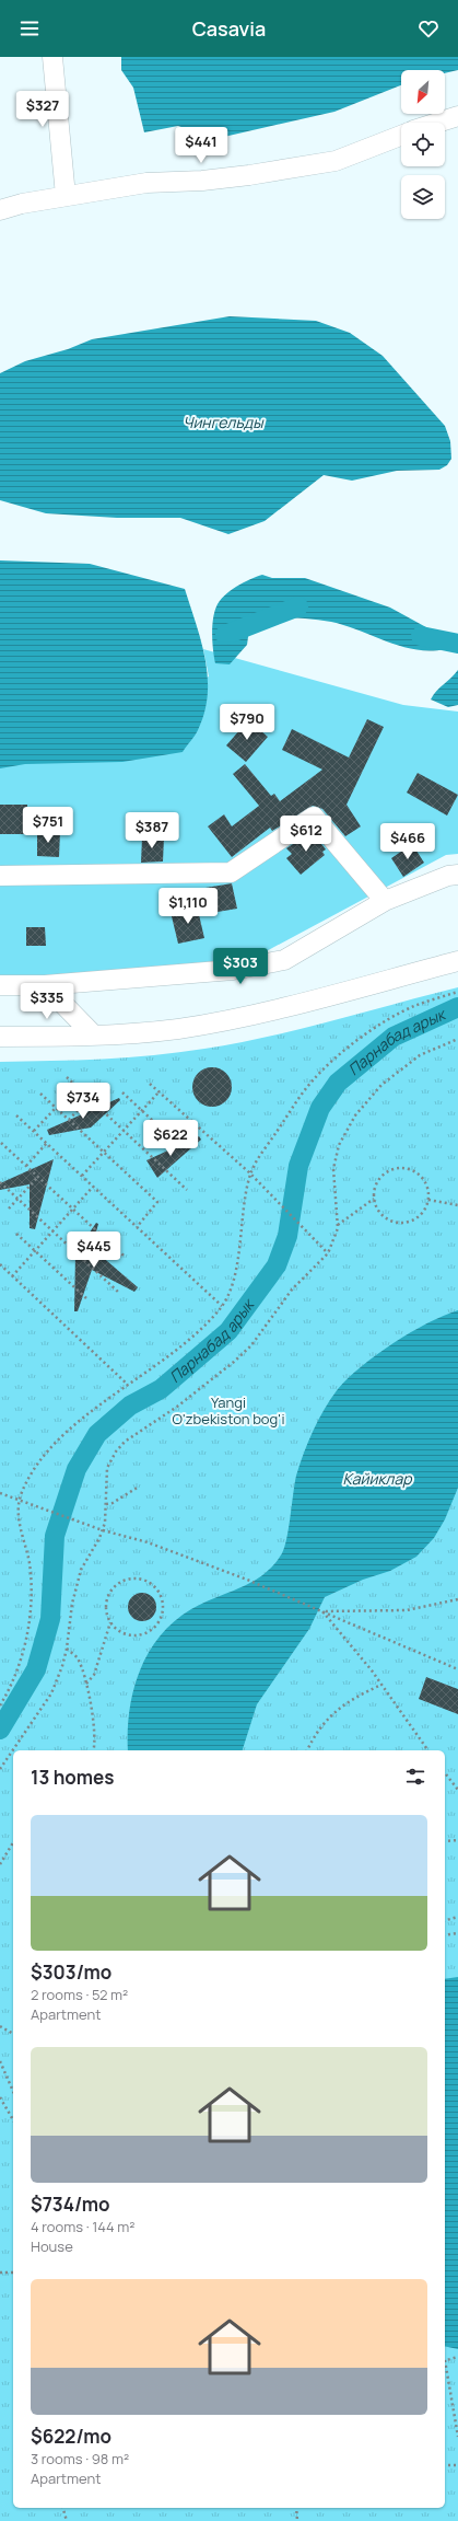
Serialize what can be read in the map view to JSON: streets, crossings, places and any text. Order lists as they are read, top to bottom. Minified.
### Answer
{"water":["Чингельды","Парнабад арык","Кайиклар"],"parks":["Yangi O'zbekiston bog'i"],"north":"bottom left","page":{"header":"Casavia","price":["$327","$441","$790","$751","$387","$612","$466","$1,110","$303","$335","$734","$622","$445"],"heading":"13 homes","list":[{"name":"$303/mo","note":"2 rooms · 52 m² · Apartment"},{"name":"$734/mo","note":"4 rooms · 144 m² · House"},{"name":"$622/mo","note":"3 rooms · 98 m² · Apartment"}]}}
